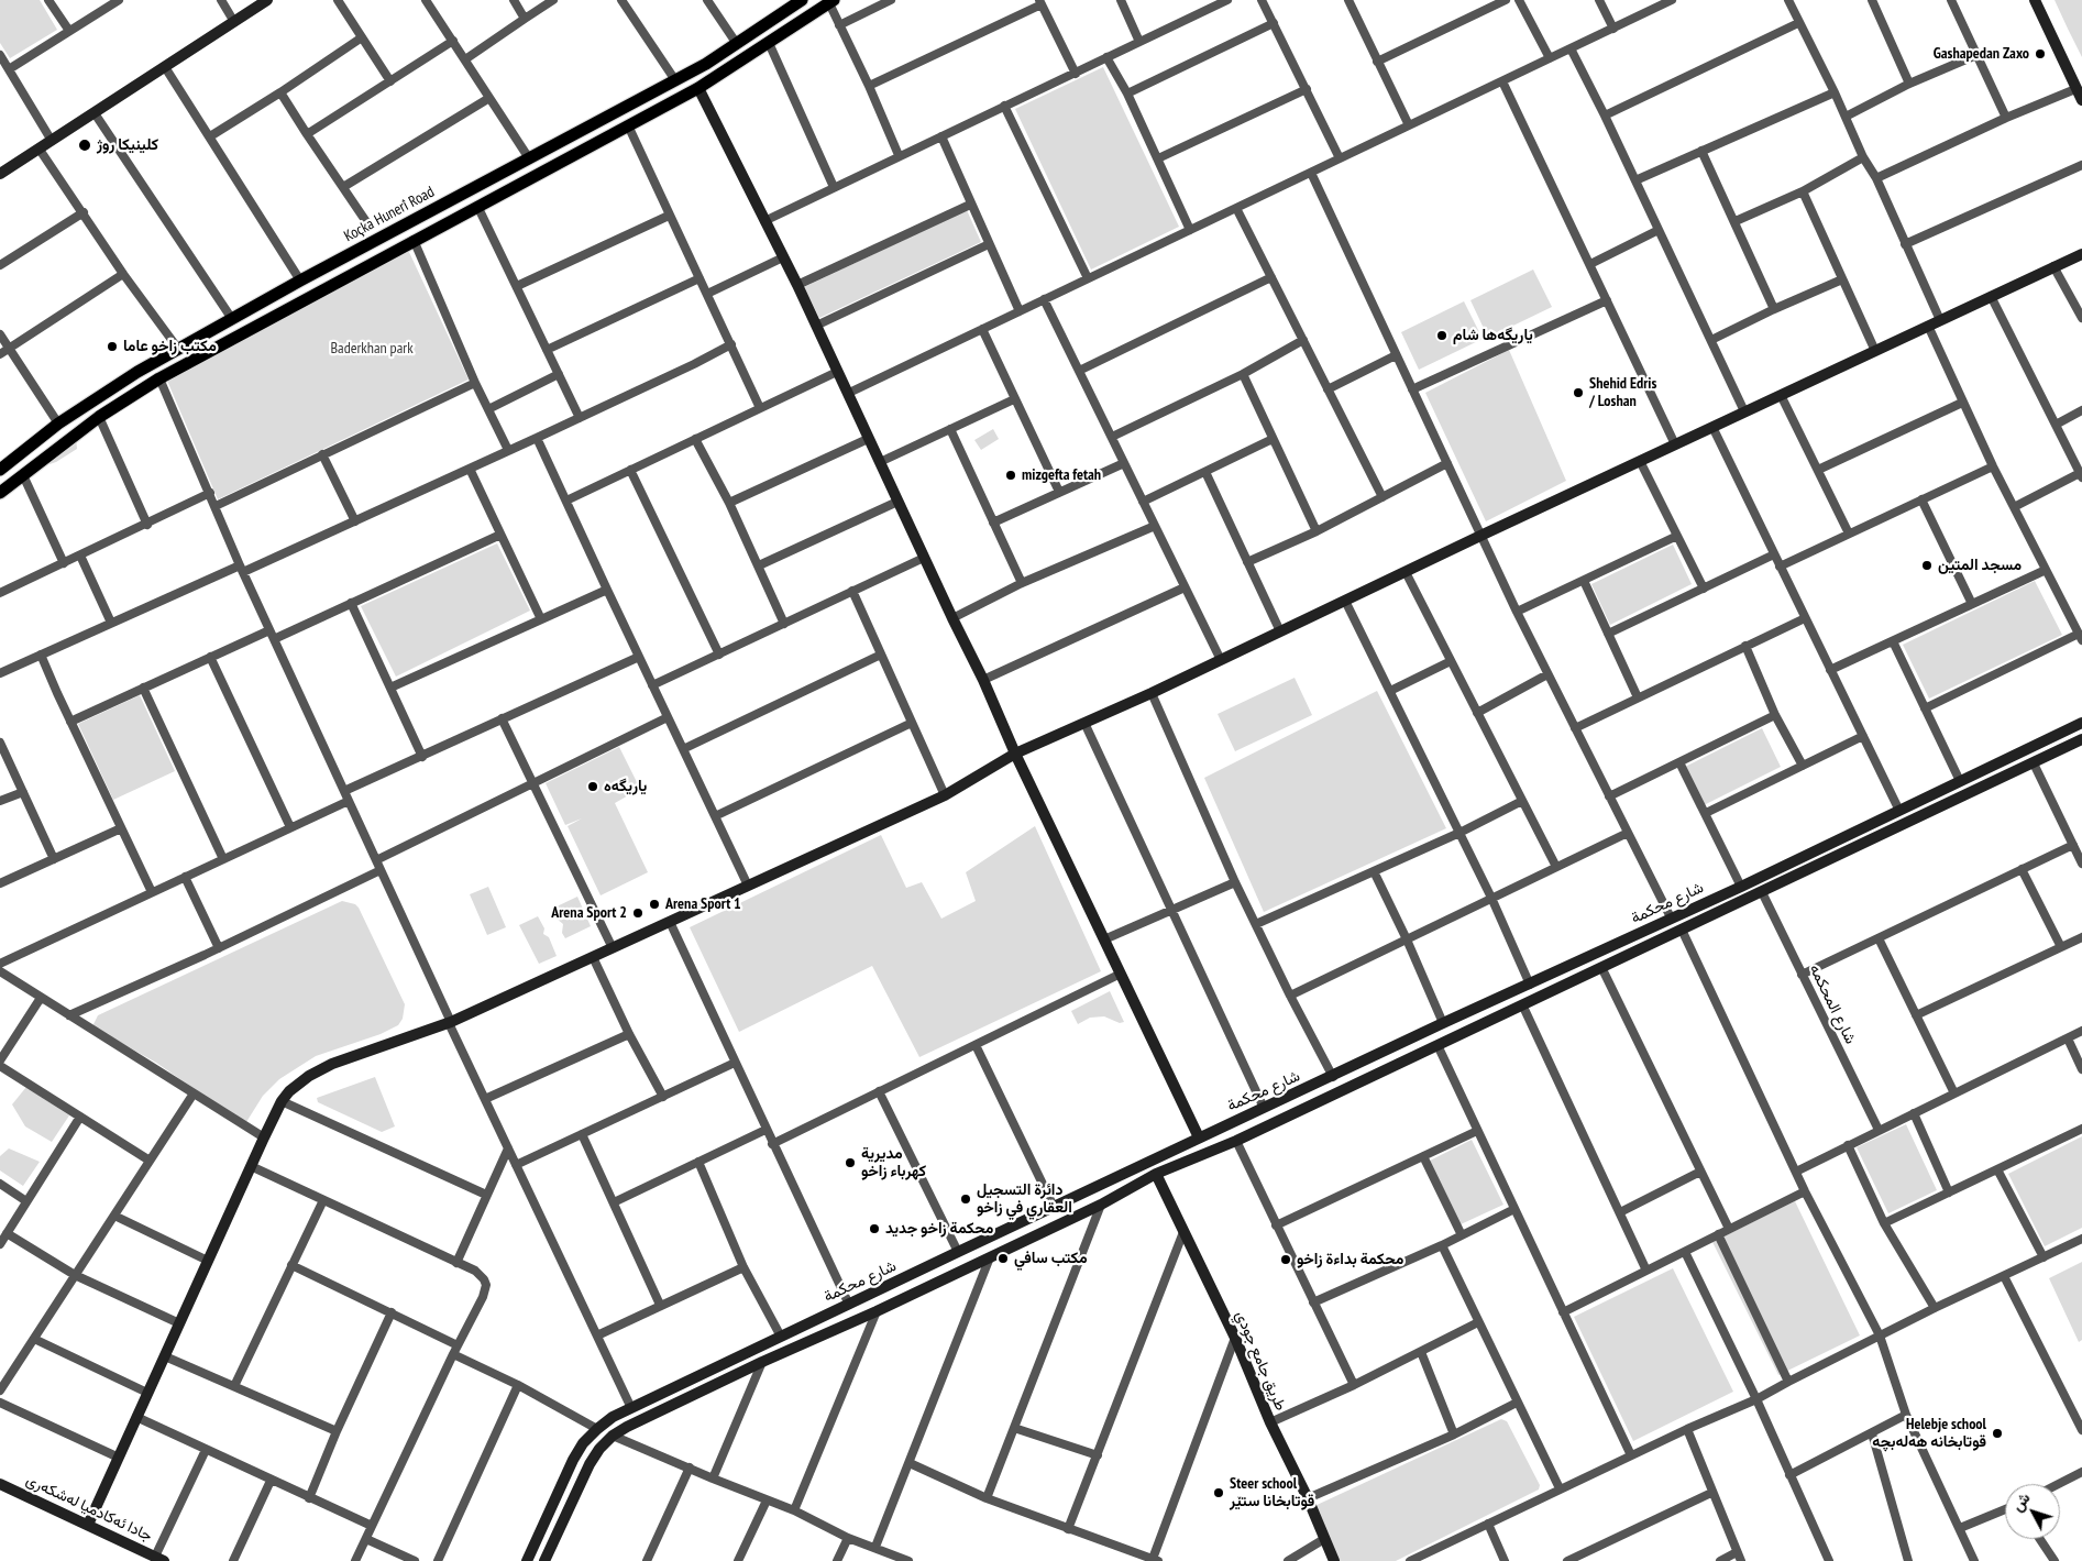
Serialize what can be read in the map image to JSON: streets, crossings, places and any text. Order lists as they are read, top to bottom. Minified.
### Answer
{"streets":{"main road":["Koçka Hunerî Road"],"street":["شارع محكمة","شارع المحكمه","طريق جامع جودي","جادا ئه‌كادميا له‌شكه‌رى"]},"crossings":[["شارع محكمة","شارع المحكمه"],["شارع محكمة","طريق جامع جودي"]],"parks":["Baderkhan park"],"places":["Gashapedan Zaxo","كلينيكا روژ","ياريگه‌ها شام","مكتب زاخو عاما","Shehid Edris / Loshan","mizgefta fetah","مسجد المتين","یاریگه‌ه","Arena Sport 1","Arena Sport 2","مديرية كهرباء زاخو","دائرة التسجيل العقاري في زاخو","محكمة زاخو جديد","مكتب سافي","محكمة بداءة زاخو","Helebje school قوتابخانە هەلەبچە","Steer school قوتابخانا ستێر"],"north":"top left"}
